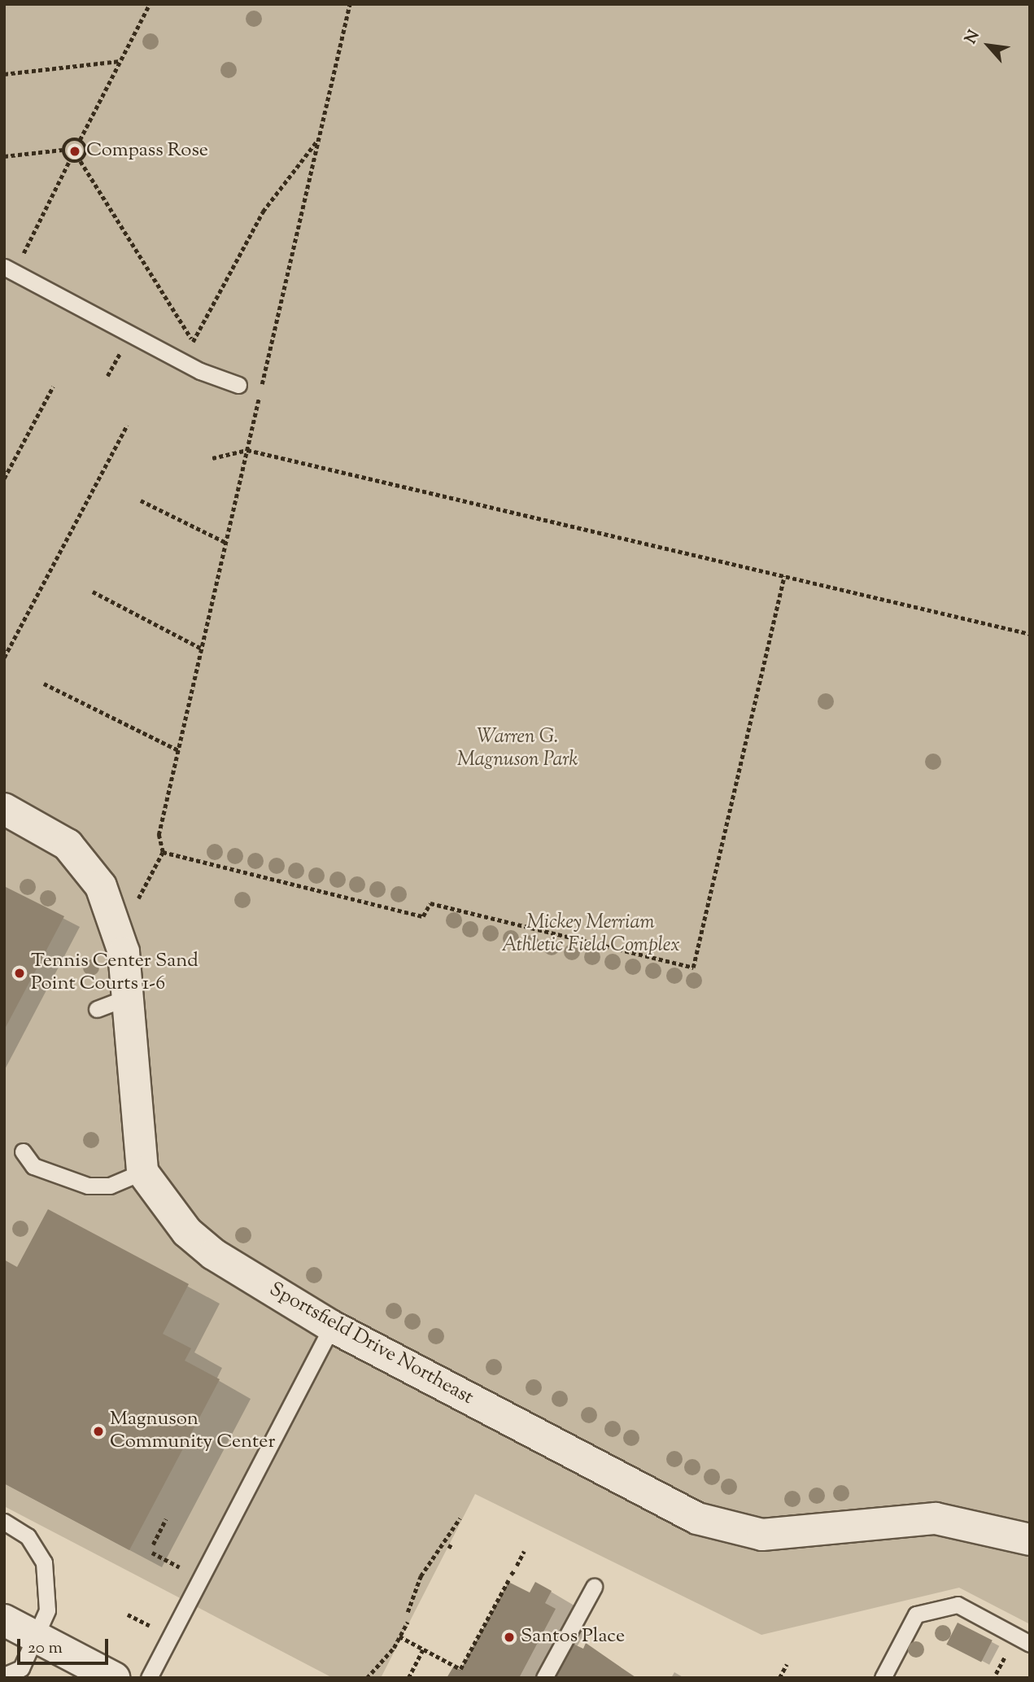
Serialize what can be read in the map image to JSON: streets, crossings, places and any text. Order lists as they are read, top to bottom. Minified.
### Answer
{"streets":{"street":["Sportsfield Drive Northeast"]},"parks":["Warren G. Magnuson Park","Mickey Merriam Athletic Field Complex"],"places":["Compass Rose","Tennis Center Sand Point Courts 1-6","Magnuson Community Center","Santos Place"],"scale_bar":"20 m","north":"top left"}
